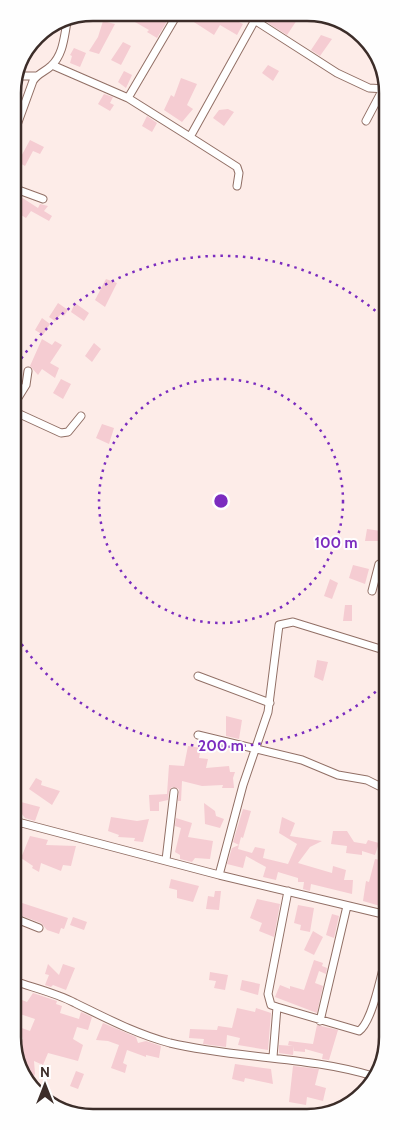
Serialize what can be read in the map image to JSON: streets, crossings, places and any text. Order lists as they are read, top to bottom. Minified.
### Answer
{"north":"top","rings":["100 m","200 m"]}
